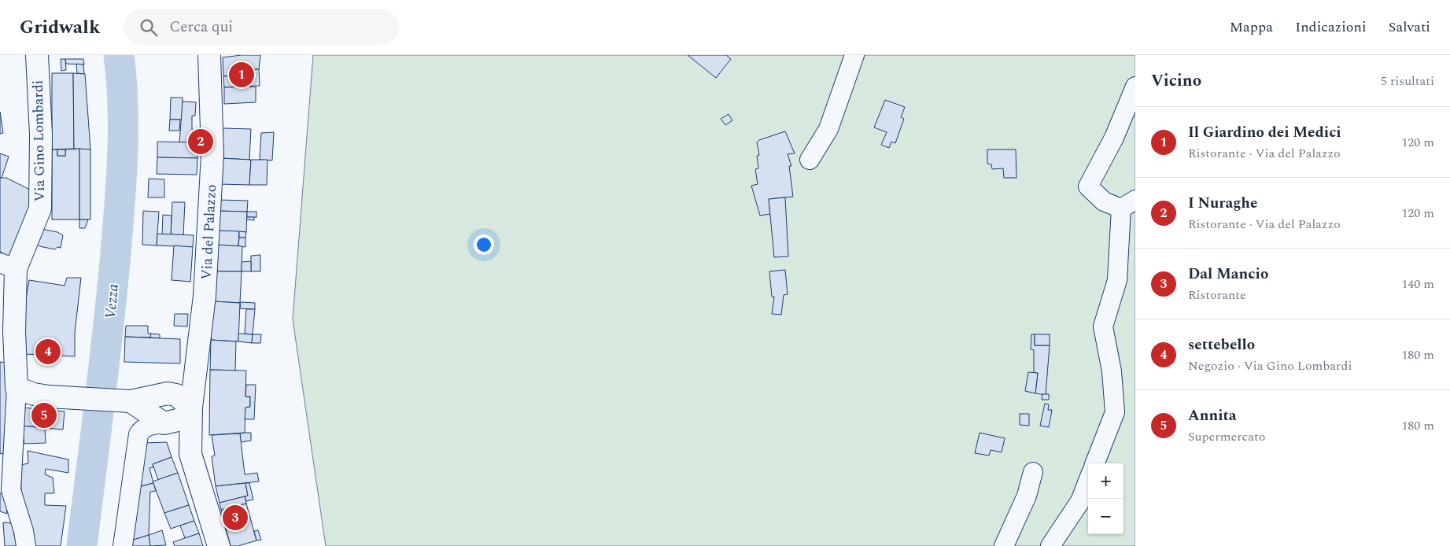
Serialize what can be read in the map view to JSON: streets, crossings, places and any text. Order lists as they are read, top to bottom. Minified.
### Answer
{"streets":{"main road":["Via Gino Lombardi","Via del Palazzo"]},"water":["Vezza"],"page":{"header":"Gridwalk","search":"Cerca qui","nav":["Mappa","Indicazioni","Salvati"],"heading":["Vicino","5 risultati"],"pins":["1","2","4","5","3"],"list":[{"mark":"1","name":"Il Giardino dei Medici","note":"Ristorante · Via del Palazzo","value":"120 m"},{"mark":"2","name":"I Nuraghe","note":"Ristorante · Via del Palazzo","value":"120 m"},{"mark":"3","name":"Dal Mancio","note":"Ristorante","value":"140 m"},{"mark":"4","name":"settebello","note":"Negozio · Via Gino Lombardi","value":"180 m"},{"mark":"5","name":"Annita","note":"Supermercato","value":"180 m"}],"map_buttons":["+","−"]}}
